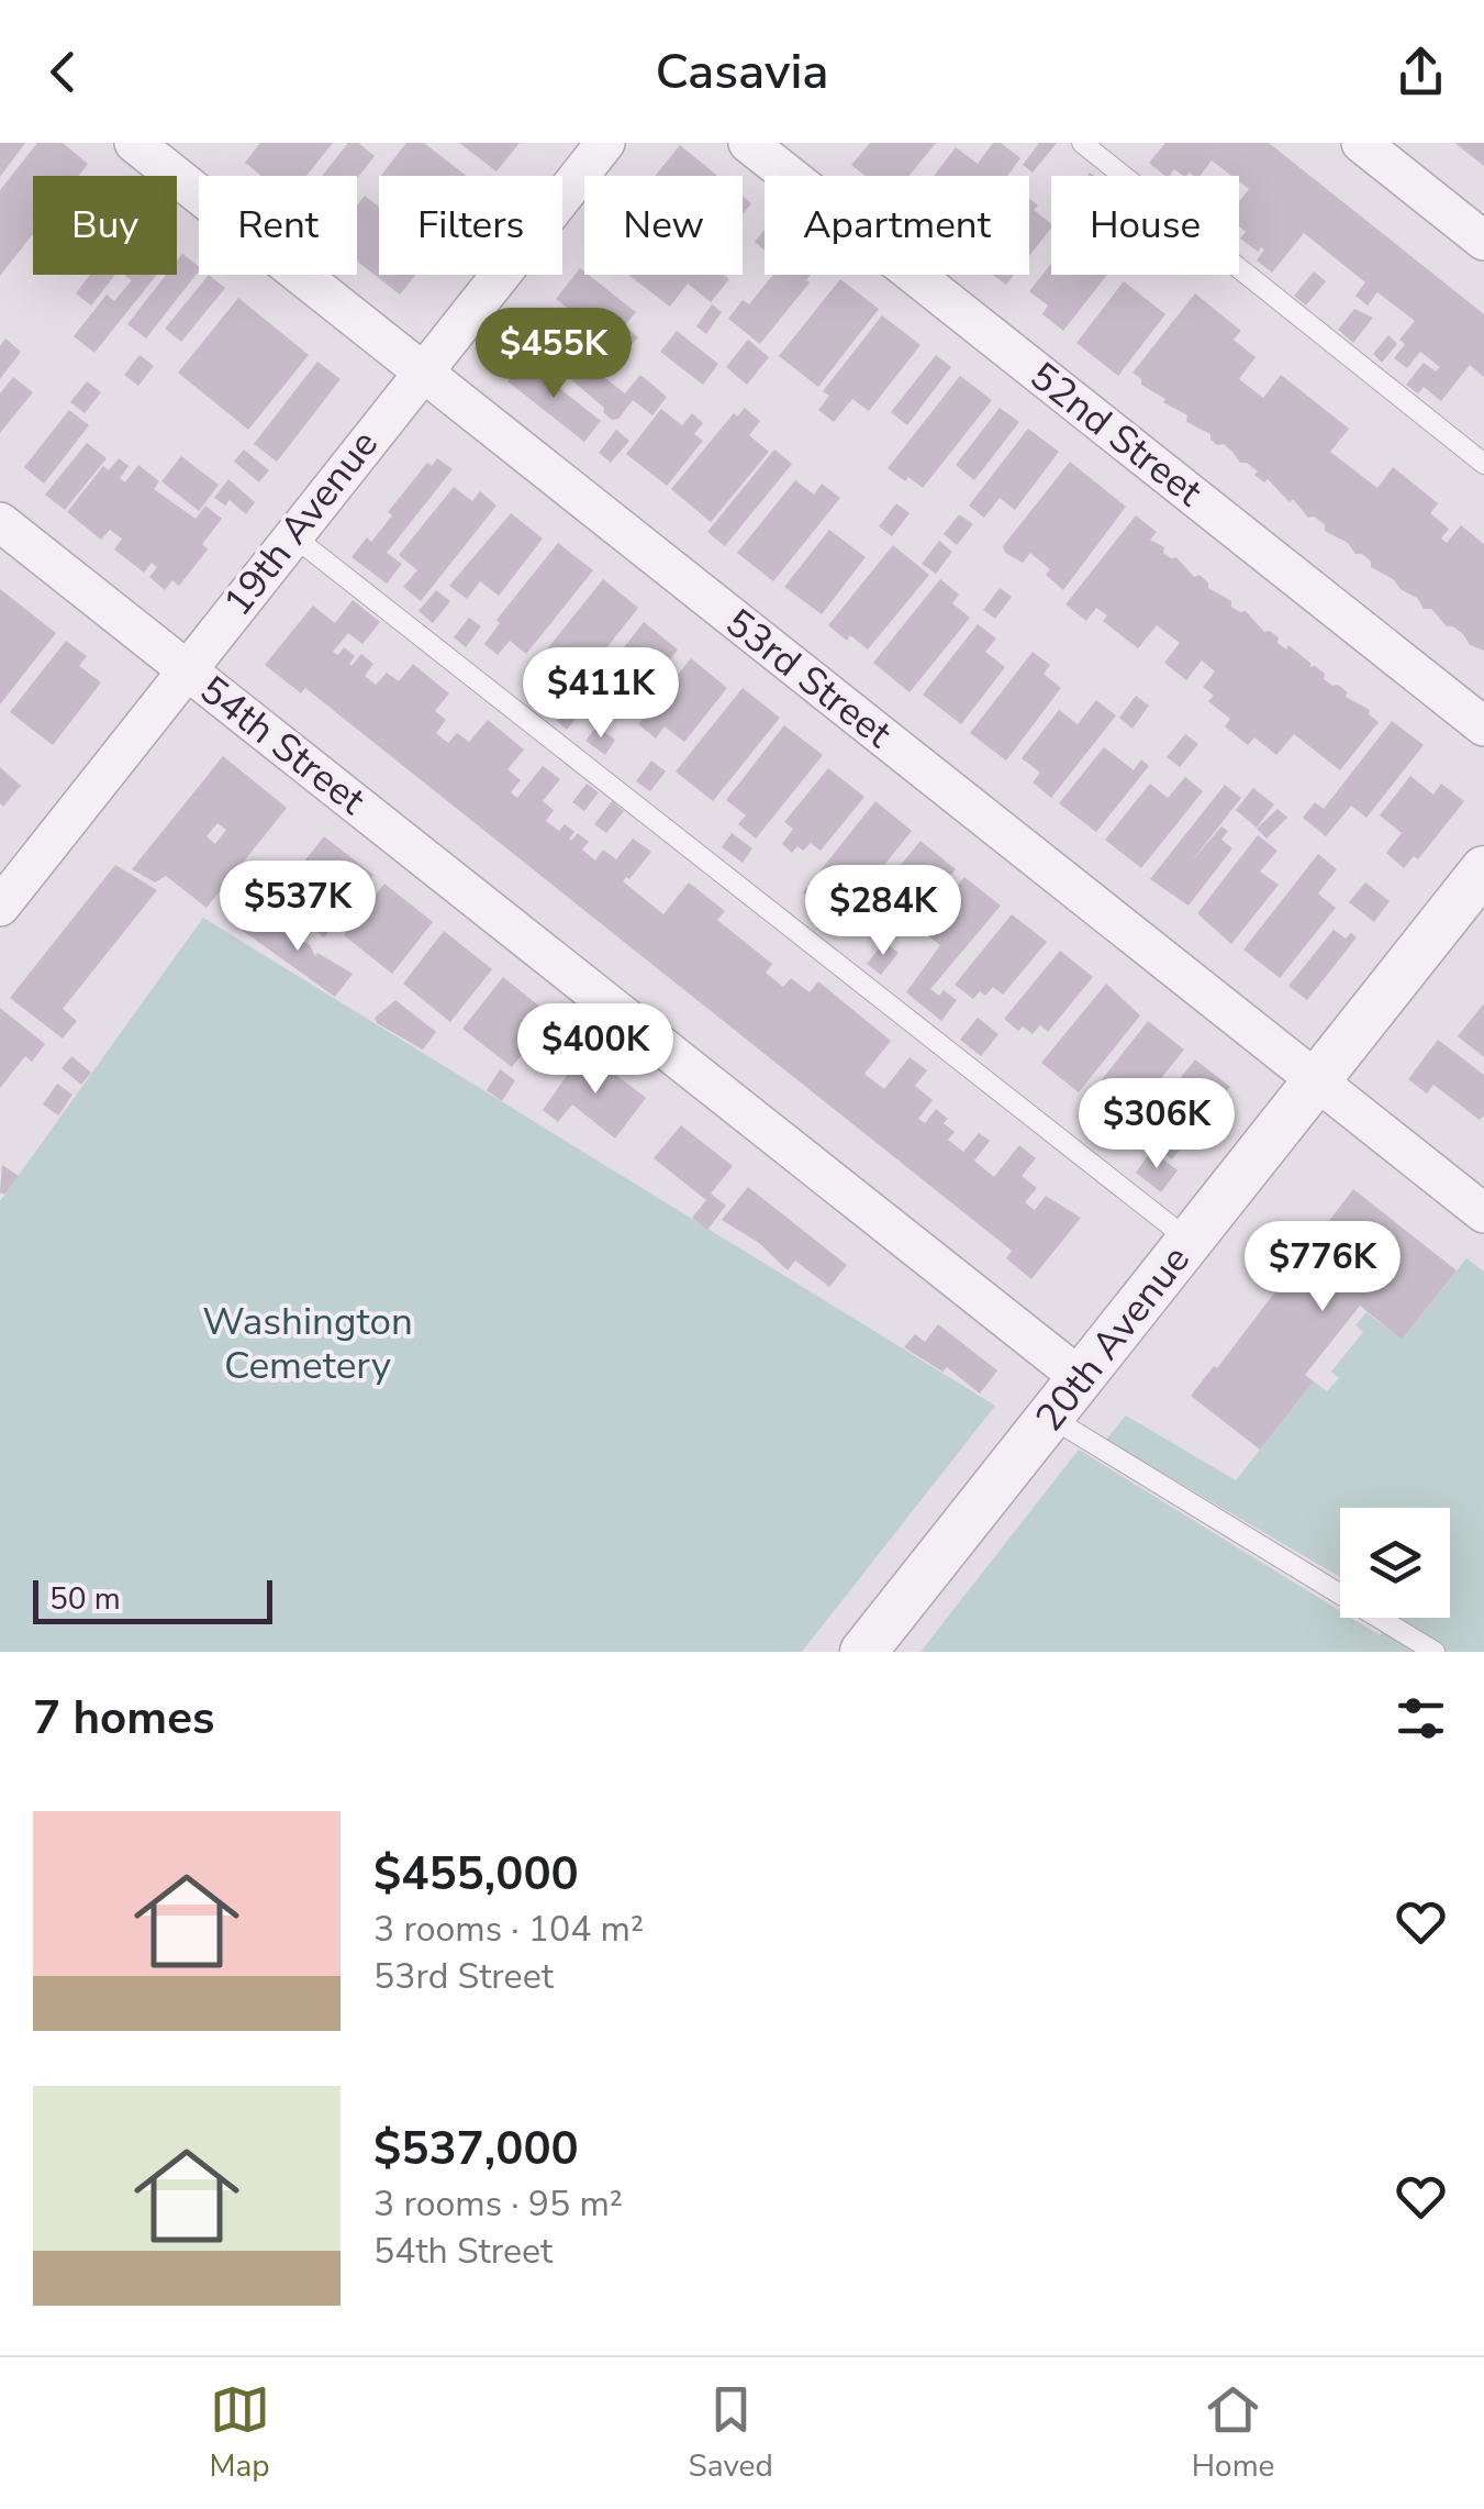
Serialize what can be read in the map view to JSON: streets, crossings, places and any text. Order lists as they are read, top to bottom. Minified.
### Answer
{"streets":{"street":["52nd Street","19th Avenue","53rd Street","54th Street","20th Avenue"]},"crossings":[["19th Avenue","53rd Street"],["19th Avenue","54th Street"],["53rd Street","20th Avenue"],["54th Street","20th Avenue"]],"parks":["Washington Cemetery"],"scale_bar":"50 m","page":{"header":"Casavia","chip":["Buy","Rent","Filters","New","Apartment","House"],"price":["$455K","$411K","$537K","$284K","$400K","$306K","$776K"],"scale":"50 m","heading":"7 homes","list":[{"name":"$455,000","note":"3 rooms · 104 m² · 53rd Street"},{"name":"$537,000","note":"3 rooms · 95 m² · 54th Street"}],"tabs":["Map","Saved","Home"]}}
